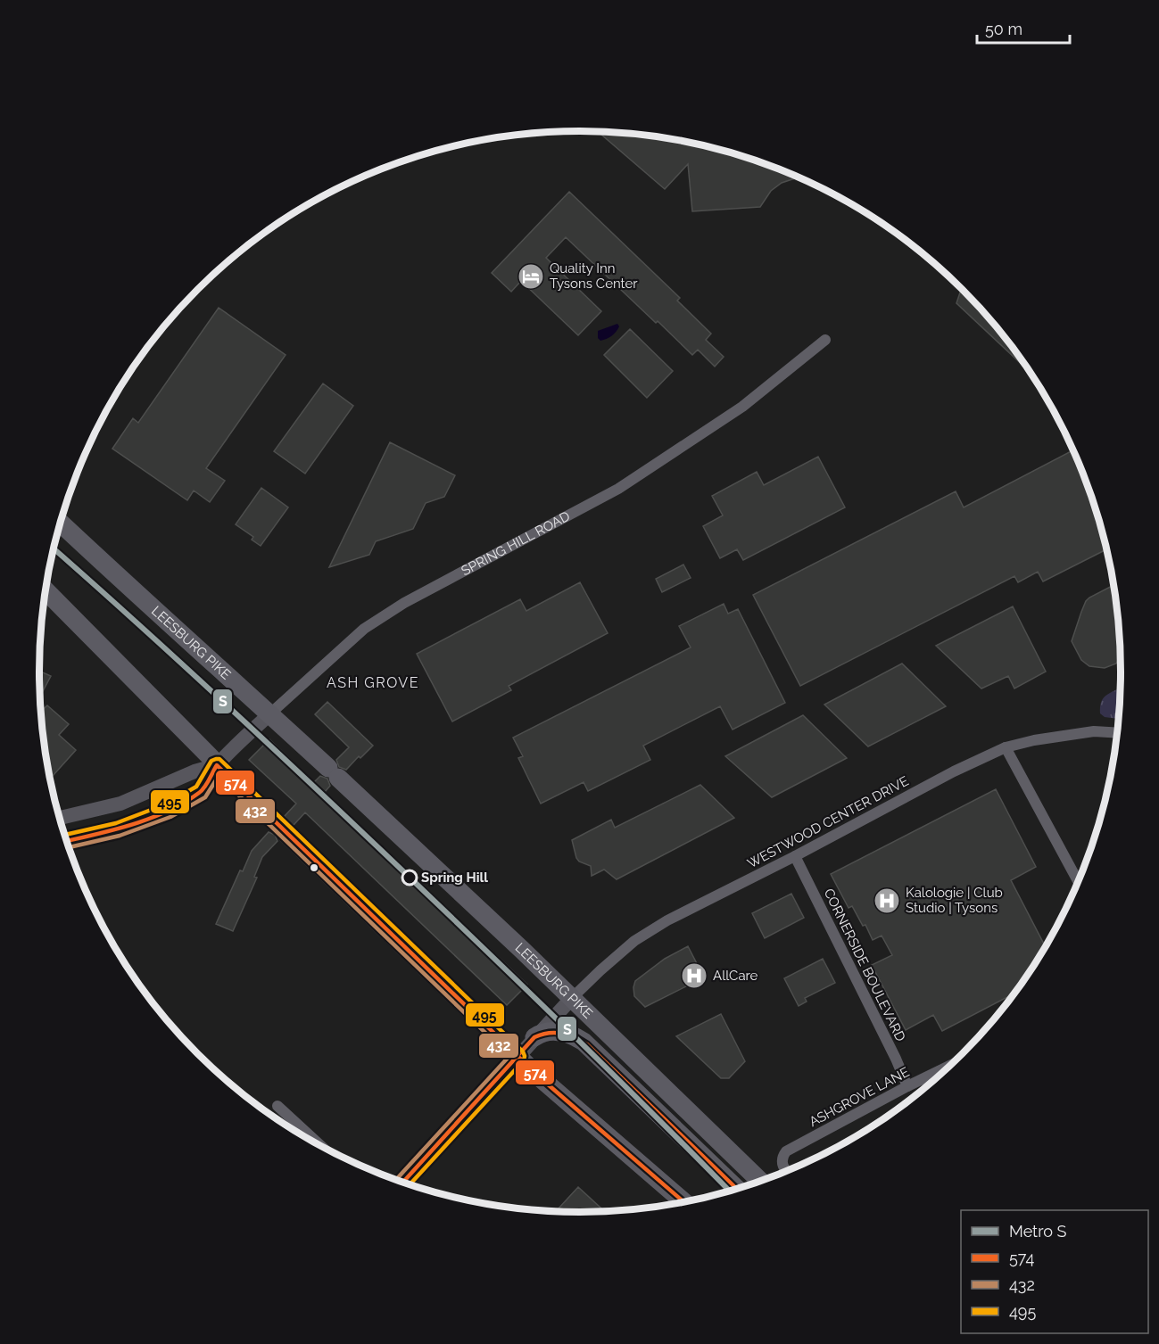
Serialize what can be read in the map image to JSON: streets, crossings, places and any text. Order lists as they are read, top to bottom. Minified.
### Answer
{"streets":{"highway":["LEESBURG PIKE"],"main road":["SPRING HILL ROAD"],"street":["WESTWOOD CENTER DRIVE","CORNERSIDE BOULEVARD","ASHGROVE LANE"]},"crossings":[["SPRING HILL ROAD","LEESBURG PIKE"],["LEESBURG PIKE","WESTWOOD CENTER DRIVE"],["WESTWOOD CENTER DRIVE","CORNERSIDE BOULEVARD"],["CORNERSIDE BOULEVARD","ASHGROVE LANE"]],"districts":["ASH GROVE"],"places":{"hotel":["Quality Inn Tysons Center"],"other":["Spring Hill"],"hospital":["Kalologie | Club Studio | Tysons","AllCare"]},"lines":["metro line S","transit line 495","transit line 574","transit line 432"],"legend":["Metro S","574","432","495"],"scale_bar":"50 m"}
